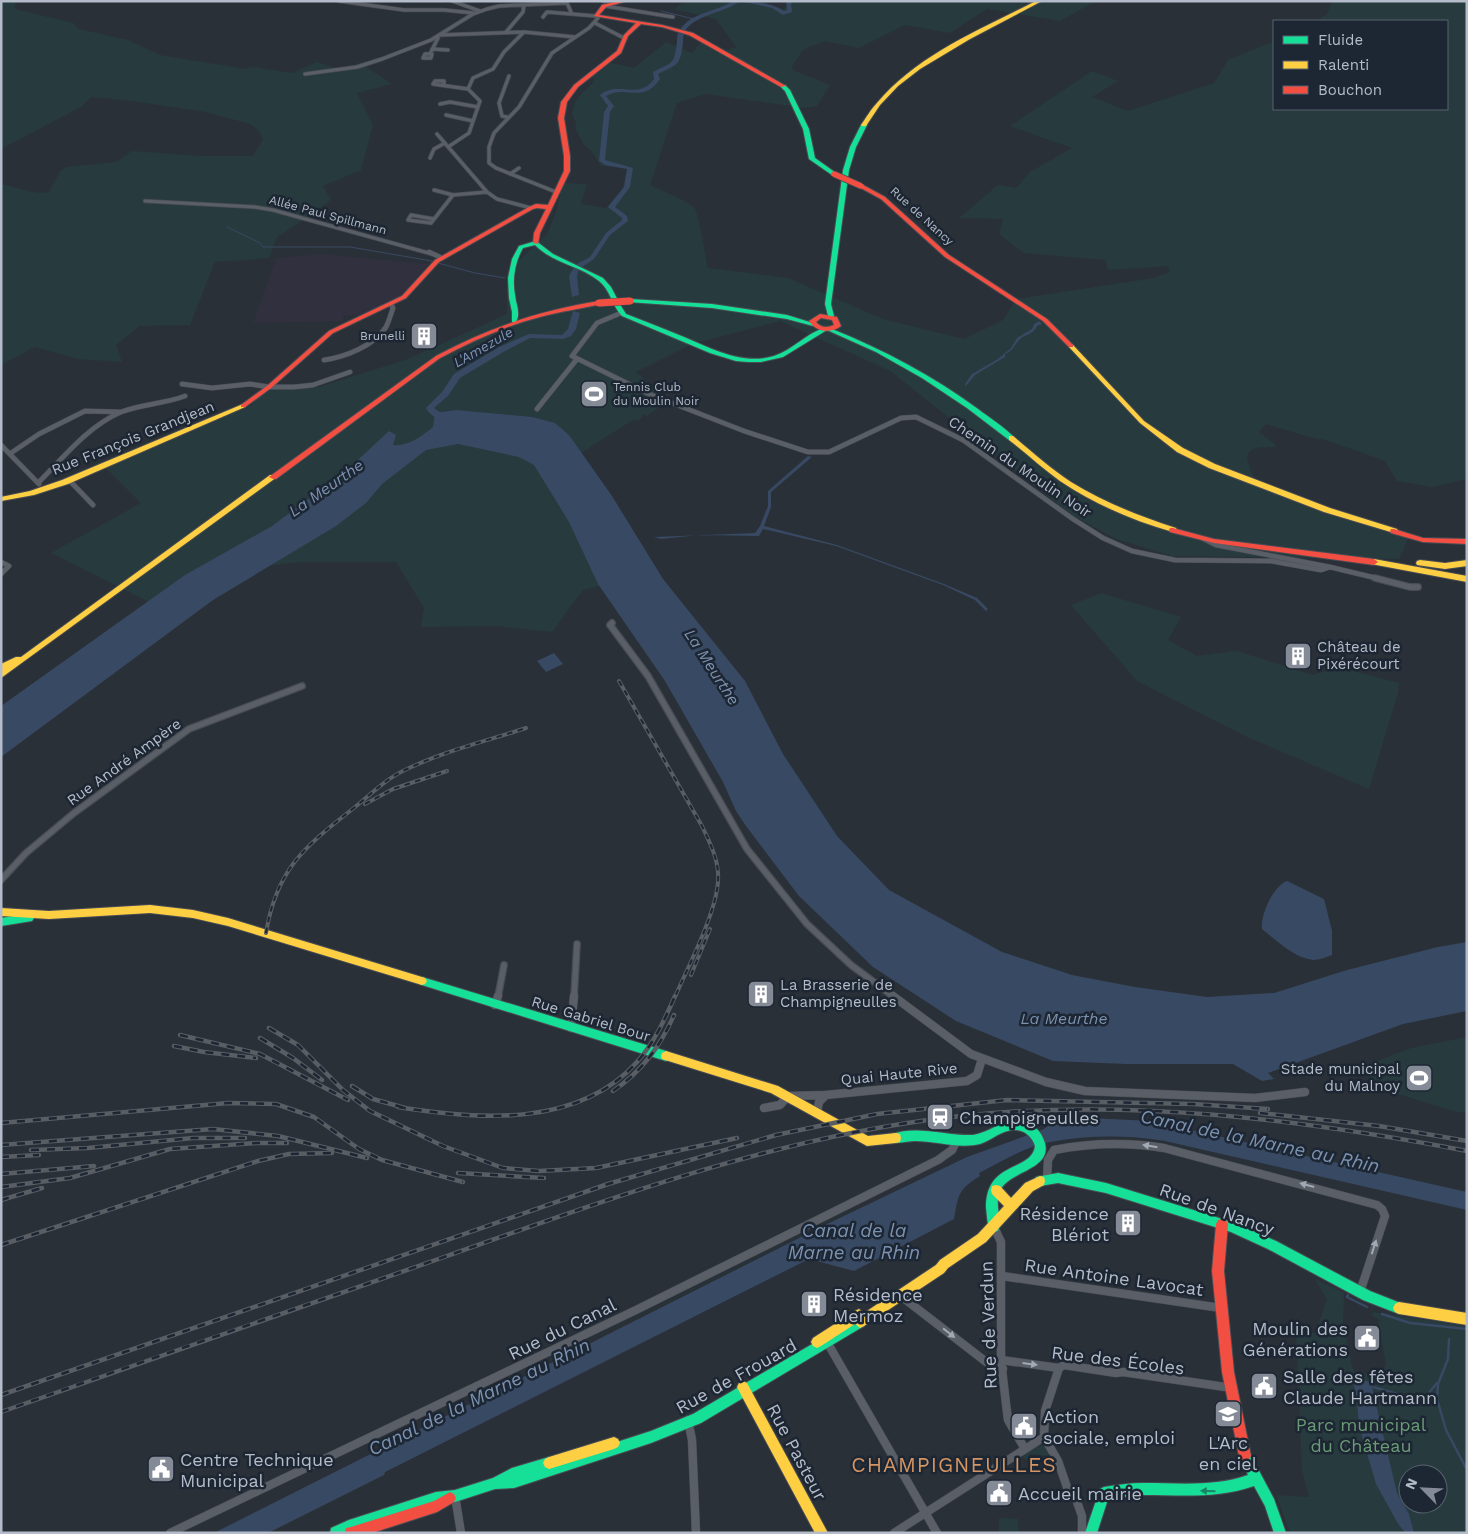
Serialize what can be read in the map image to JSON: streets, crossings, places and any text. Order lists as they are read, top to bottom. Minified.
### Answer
{"streets":{"main road":["Rue de Nancy","Rue François Grandjean","Rue Gabriel Bour","Rue de Frouard","Rue Pasteur"],"street":["Allée Paul Spillmann","Chemin du Moulin Noir","Rue André Ampère","Quai Haute Rive","Rue Antoine Lavocat","Rue de Verdun","Rue du Canal","Rue des Écoles"]},"crossings":[["Allée Paul Spillmann","Rue François Grandjean"],["Rue Gabriel Bour","Quai Haute Rive"],["Rue Gabriel Bour","Rue du Canal"],["Rue Antoine Lavocat","Rue de Verdun"],["Rue de Verdun","Rue des Écoles"],["Rue de Verdun","Rue de Frouard"],["Rue de Frouard","Rue Pasteur"]],"districts":["CHAMPIGNEULLES"],"water":["L'Amezule","La Meurthe","Canal de la Marne au Rhin"],"parks":["Parc municipal du Château"],"places":{"building":["Brunelli","Château de Pixérécourt","La Brasserie de Champigneulles","Résidence Blériot","Résidence Mermoz"],"sports":["Tennis Club du Moulin Noir","Stade municipal du Malnoy"],"station":["Champigneulles"],"public building":["Moulin des Générations","Salle des fêtes Claude Hartmann","Action sociale, emploi","Centre Technique Municipal","Accueil mairie"],"school or university":["L'Arc en ciel"]},"legend":["Fluide","Ralenti","Bouchon"],"north":"top left"}
